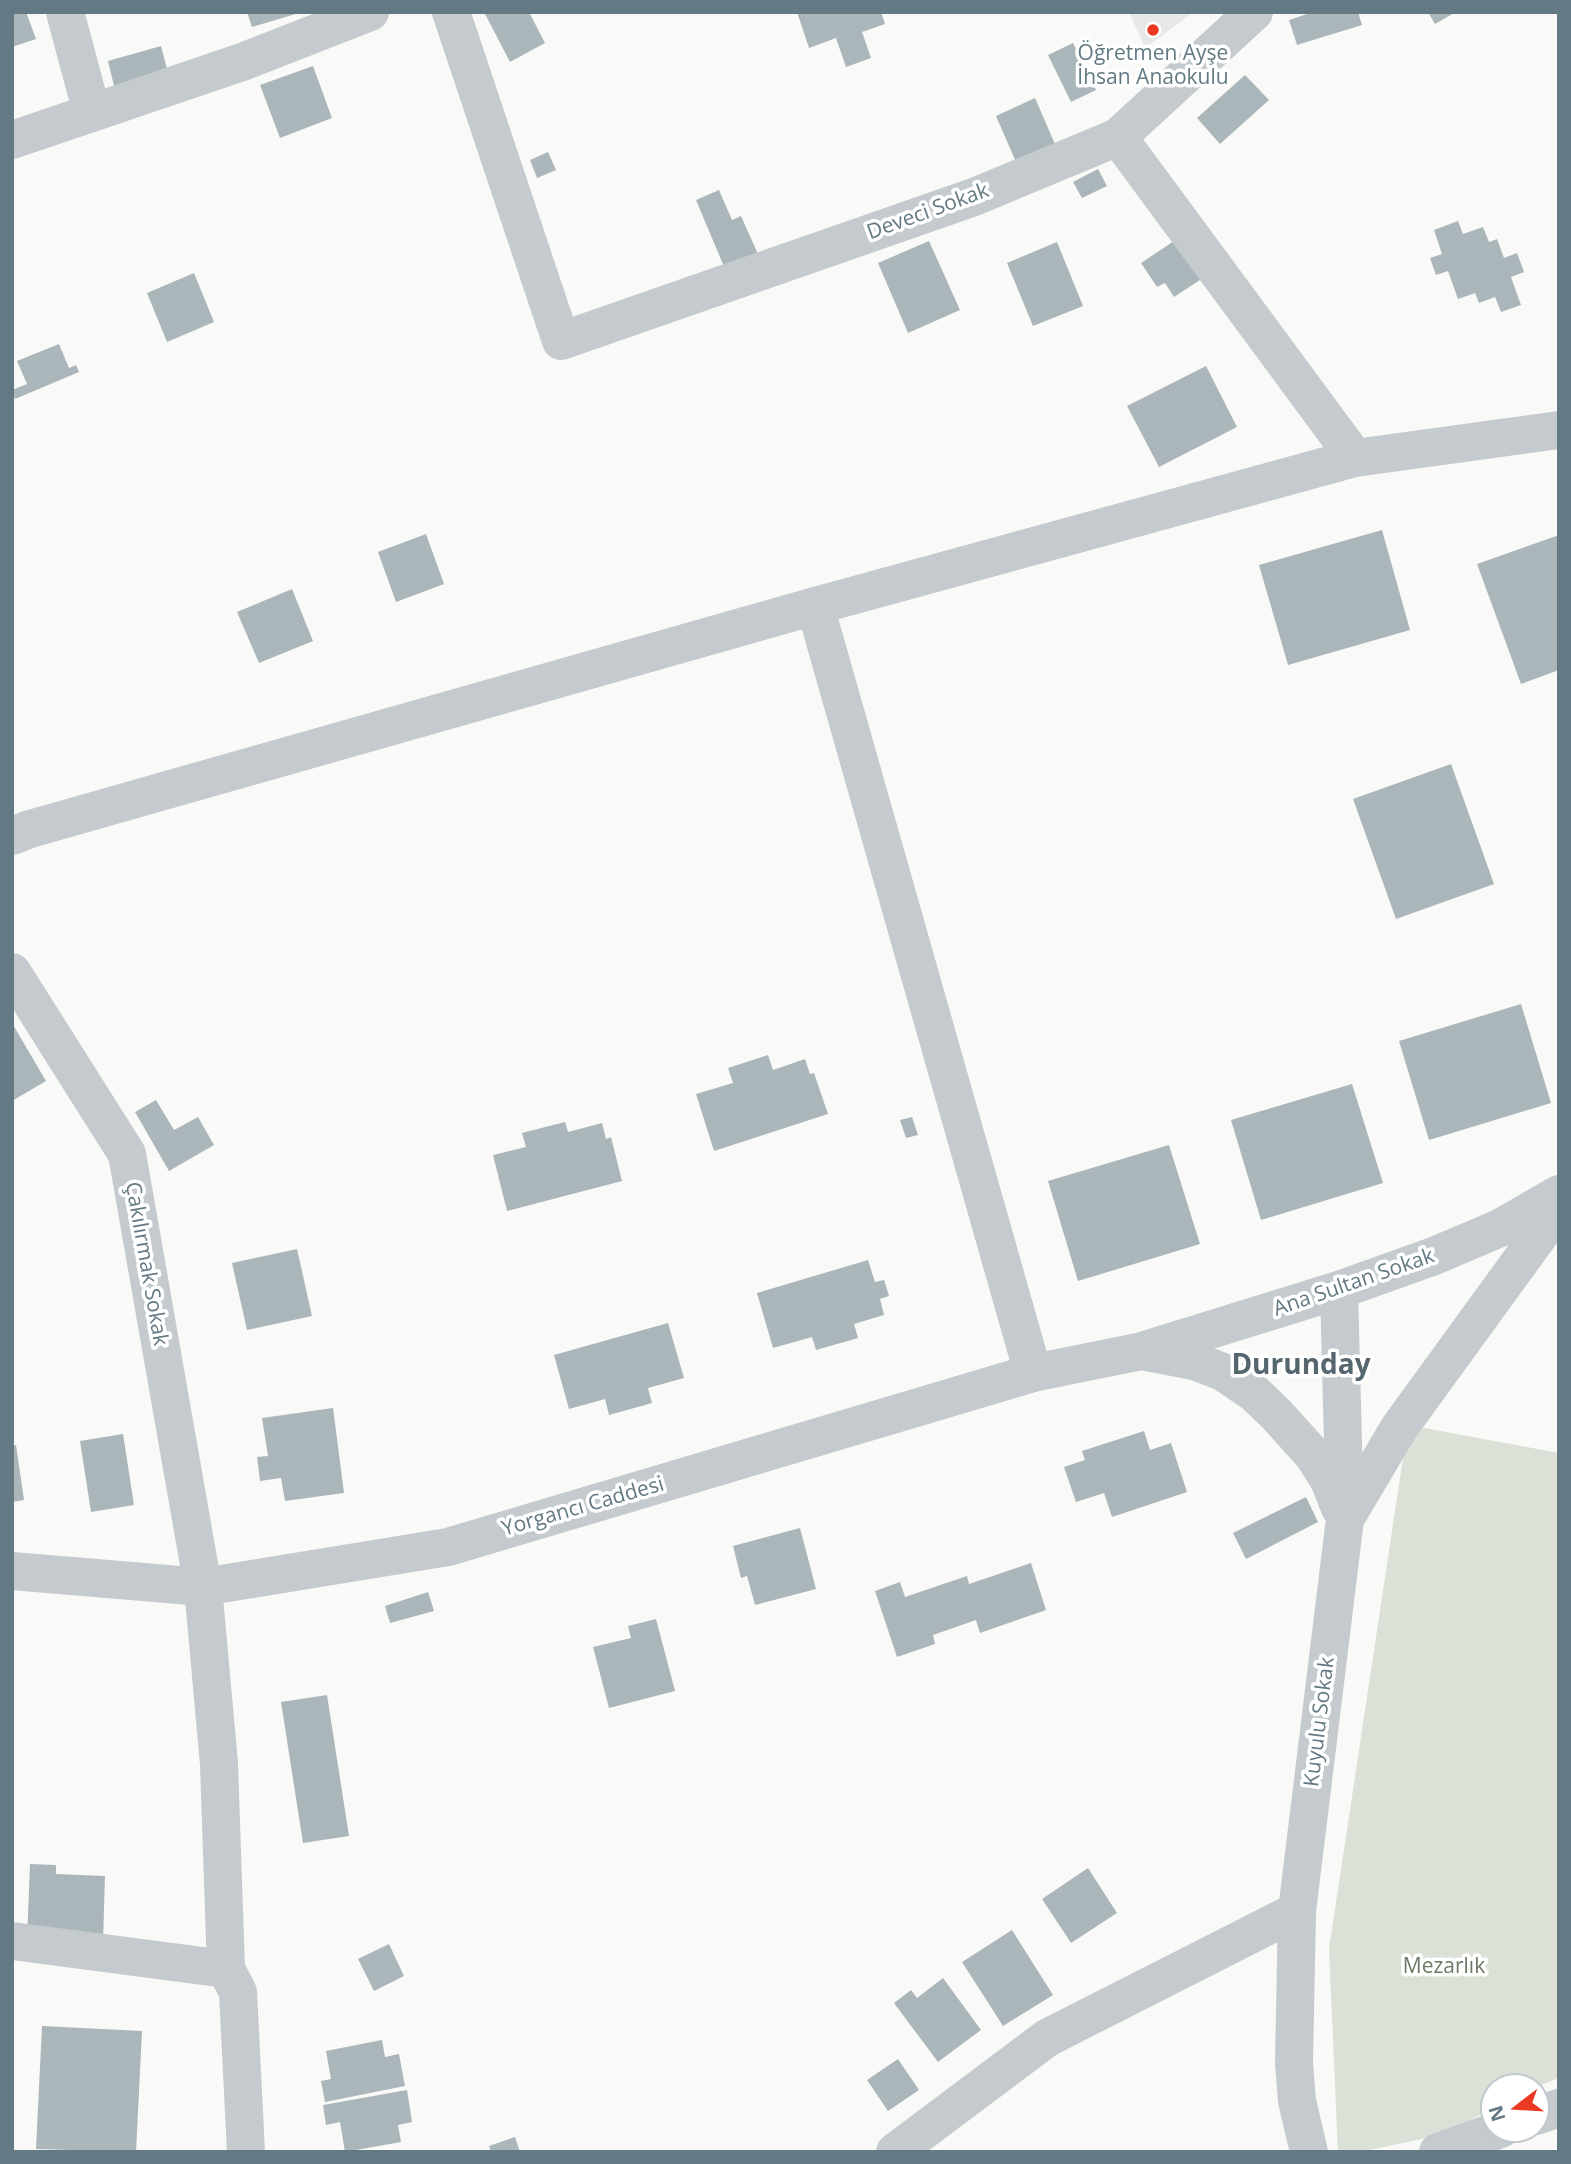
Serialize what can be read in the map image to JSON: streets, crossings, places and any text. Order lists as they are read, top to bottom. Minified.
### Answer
{"streets":{"street":["Deveci Sokak","Çakılırmak Sokak","Ana Sultan Sokak","Yorgancı Caddesi","Kuyulu Sokak"]},"crossings":[["Çakılırmak Sokak","Yorgancı Caddesi"],["Ana Sultan Sokak","Yorgancı Caddesi"],["Ana Sultan Sokak","Kuyulu Sokak"]],"districts":["Durunday"],"parks":["Mezarlık"],"places":["Öğretmen Ayşe İhsan Anaokulu"],"north":"left"}
